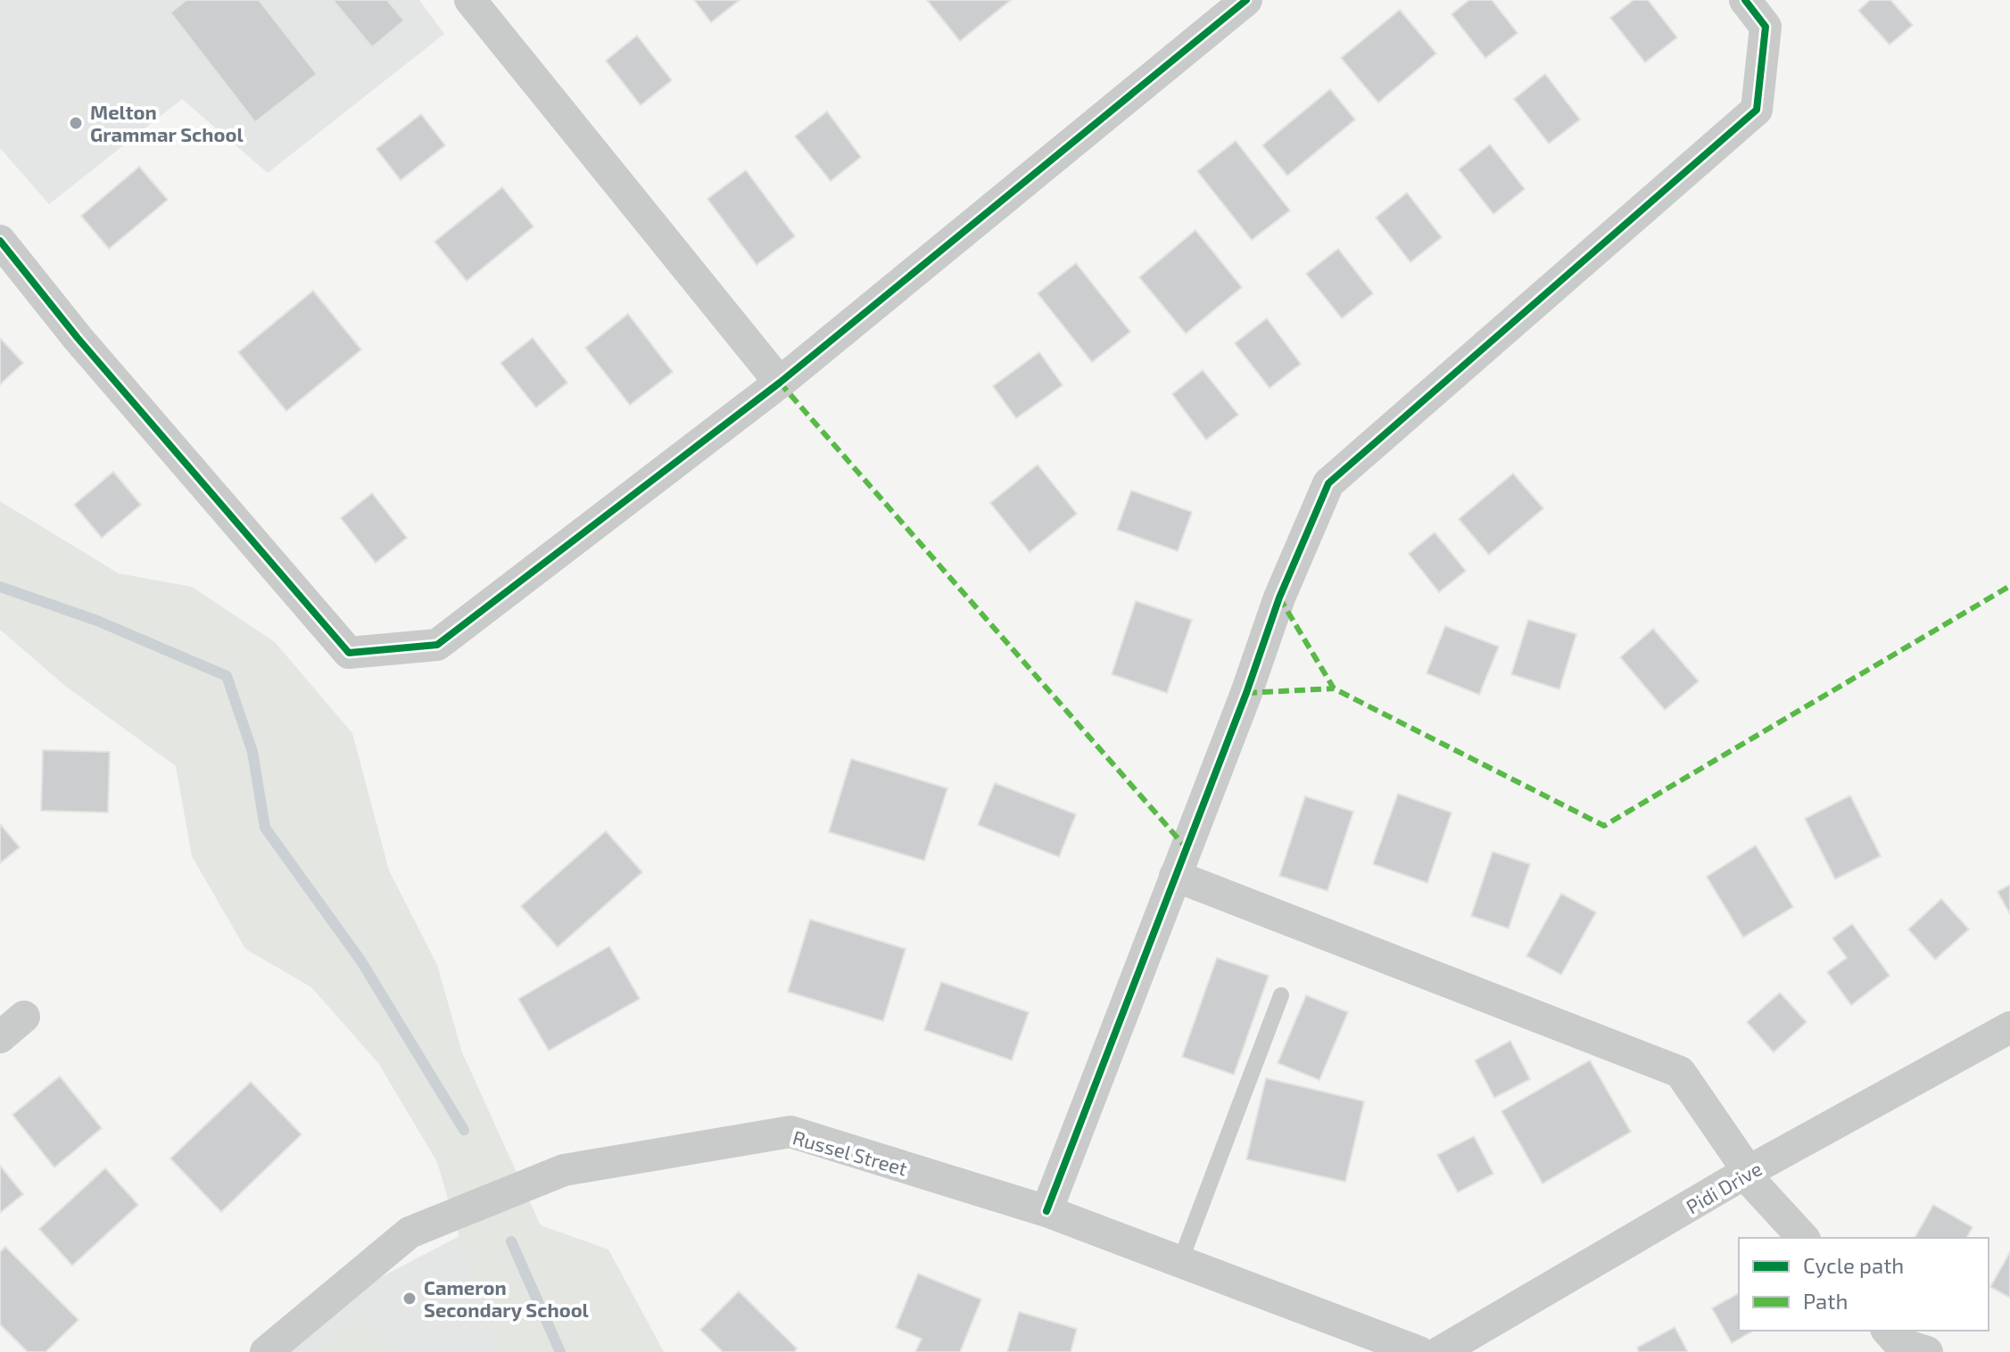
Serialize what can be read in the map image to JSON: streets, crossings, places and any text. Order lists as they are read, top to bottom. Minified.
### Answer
{"streets":{"street":["Russel Street","Pidi Drive"]},"places":["Melton Grammar School","Cameron Secondary School"],"legend":["Cycle path","Path"]}
